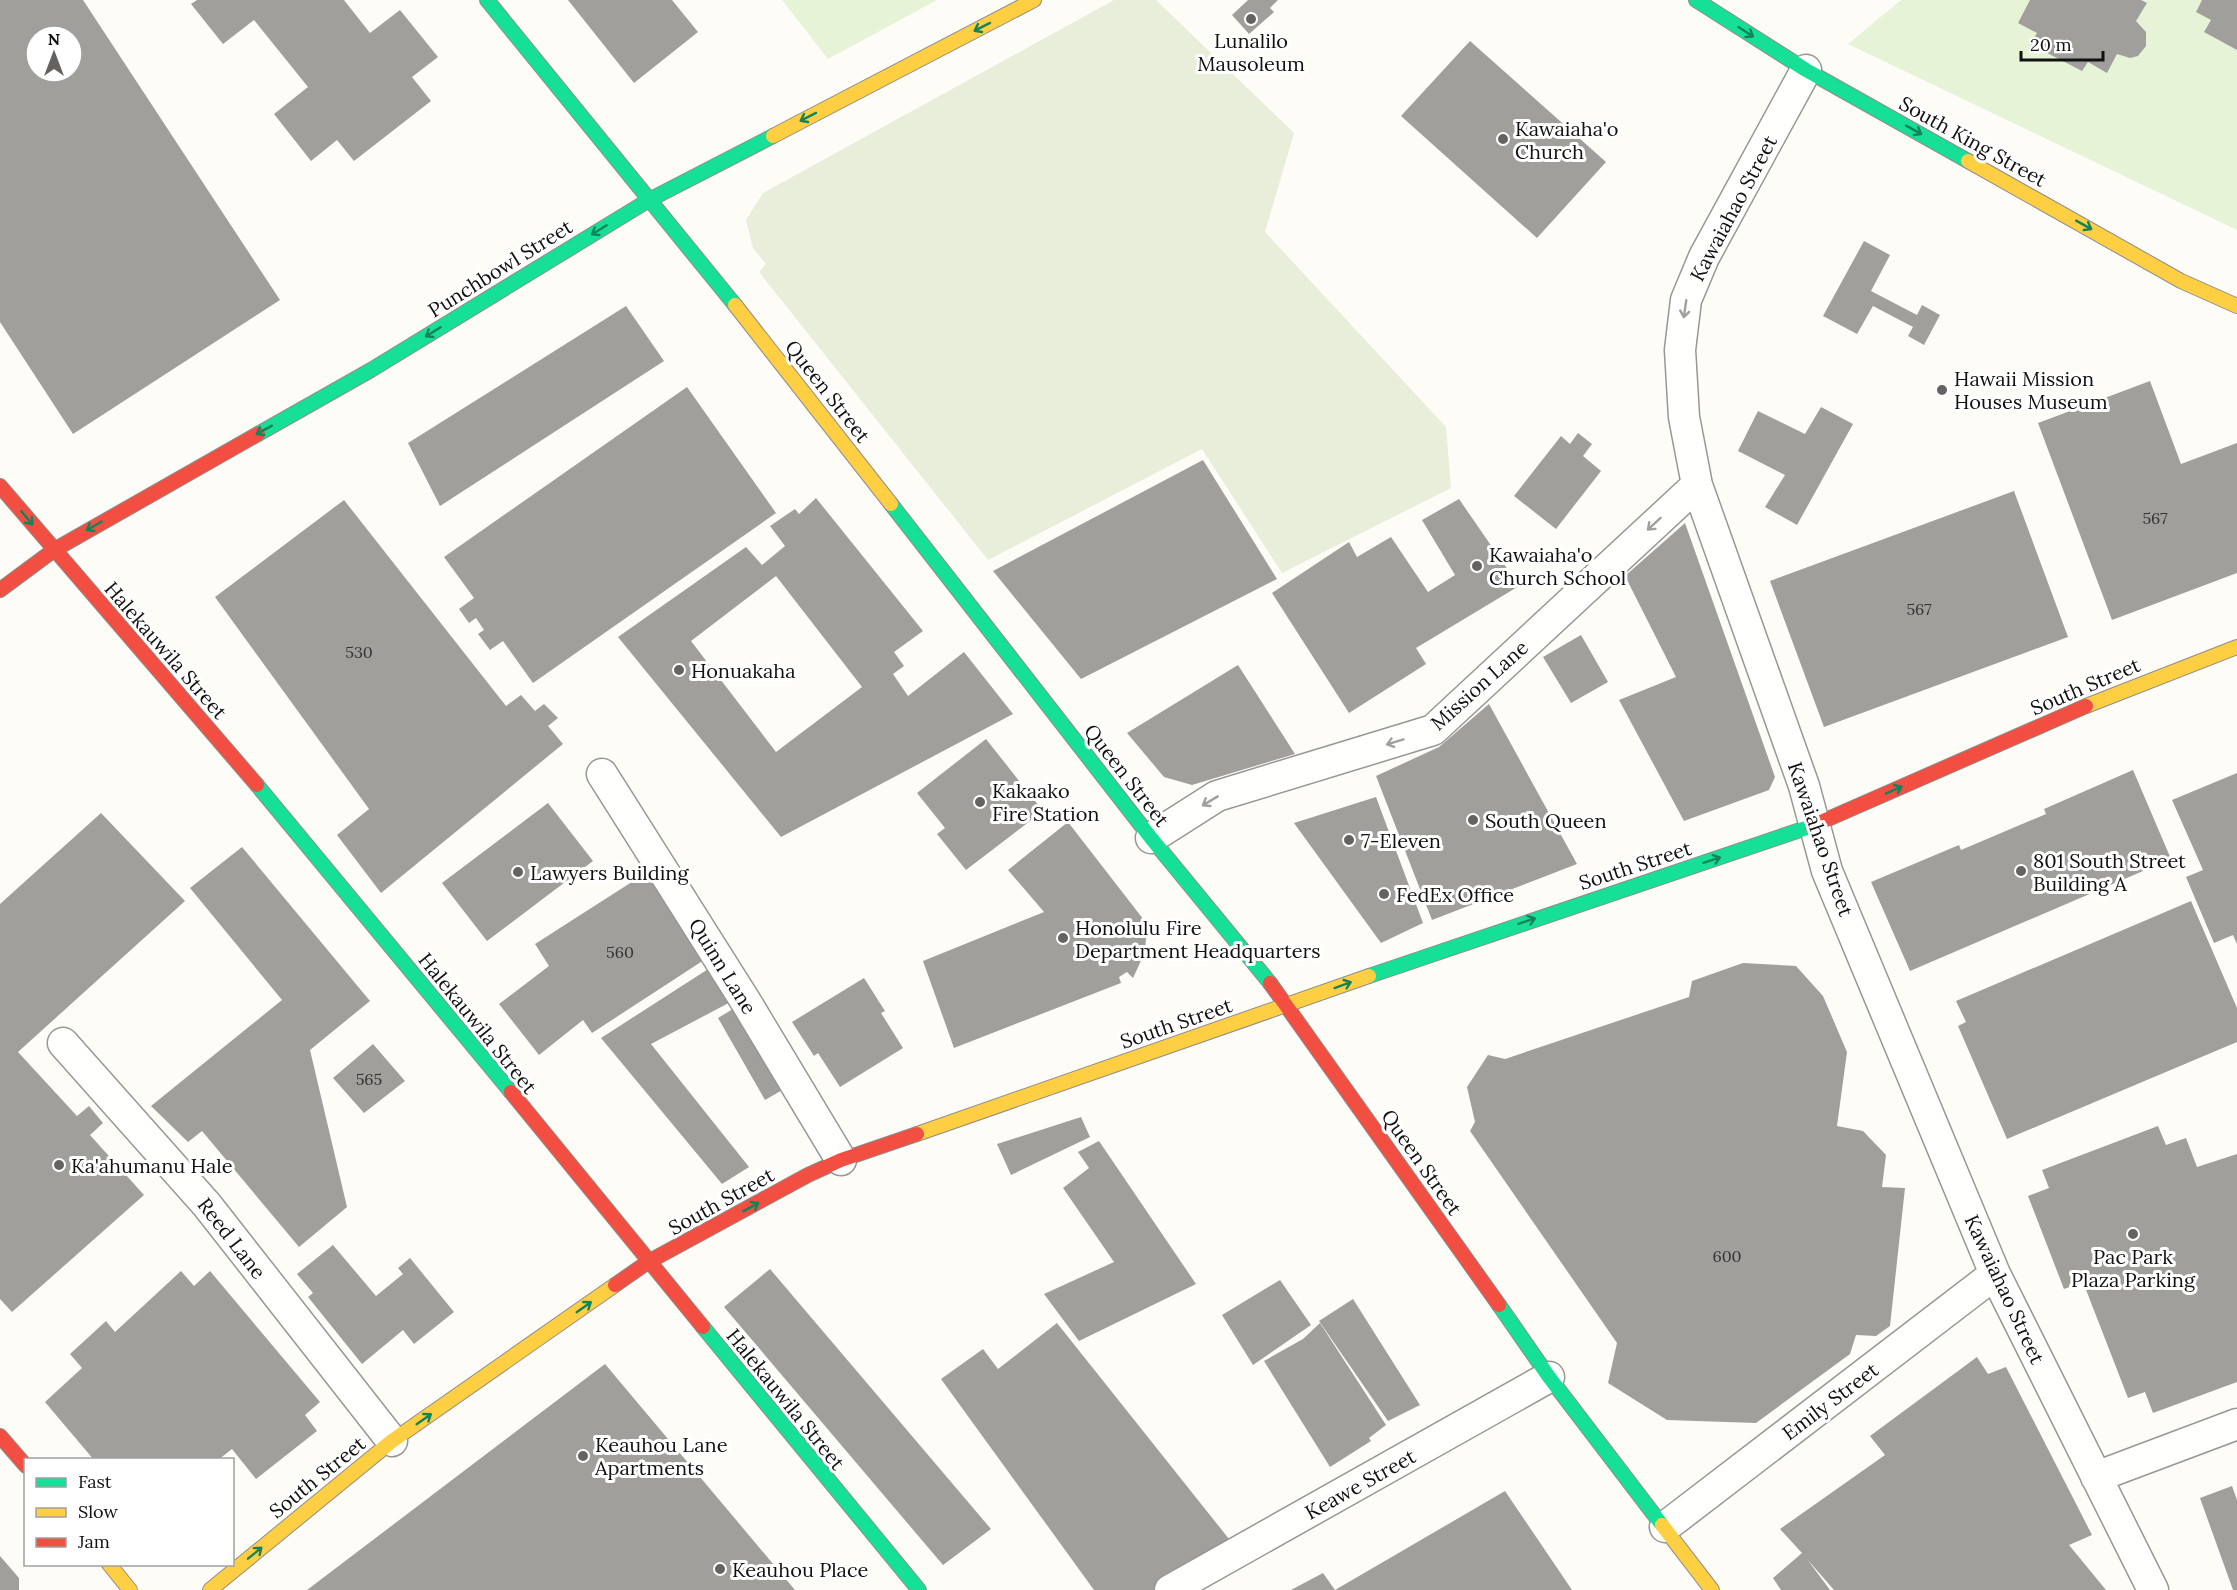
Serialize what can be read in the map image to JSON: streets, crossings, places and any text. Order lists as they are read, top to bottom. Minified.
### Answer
{"streets":{"main road":["South King Street","Punchbowl Street","Queen Street","Halekauwila Street","South Street"],"street":["Kawaiahao Street","Mission Lane","Quinn Lane","Reed Lane","Emily Street","Keawe Street"]},"crossings":[["South King Street","Kawaiahao Street"],["Kawaiahao Street","Mission Lane"],["Kawaiahao Street","South Street"],["Kawaiahao Street","Emily Street"],["Punchbowl Street","Queen Street"],["Punchbowl Street","Halekauwila Street"],["Queen Street","Mission Lane"],["Queen Street","South Street"],["Queen Street","Emily Street"],["Queen Street","Keawe Street"],["Halekauwila Street","South Street"],["South Street","Quinn Lane"],["South Street","Reed Lane"]],"one_way":["South King Street","Punchbowl Street","Mission Lane","South Street"],"places":["Lunalilo Mausoleum","Kawaiaha'o Church","Hawaii Mission Houses Museum","Kawaiaha'o Church School","Honuakaha","Kakaako Fire Station","South Queen","7-Eleven","801 South Street Building A","Lawyers Building","FedEx Office","Honolulu Fire Department Headquarters","Ka'ahumanu Hale","Pac Park Plaza Parking","Keauhou Lane Apartments","Keauhou Place"],"house_numbers":["567","567","530","560","565","600"],"legend":["Fast","Slow","Jam"],"scale_bar":"20 m","north":"top"}
